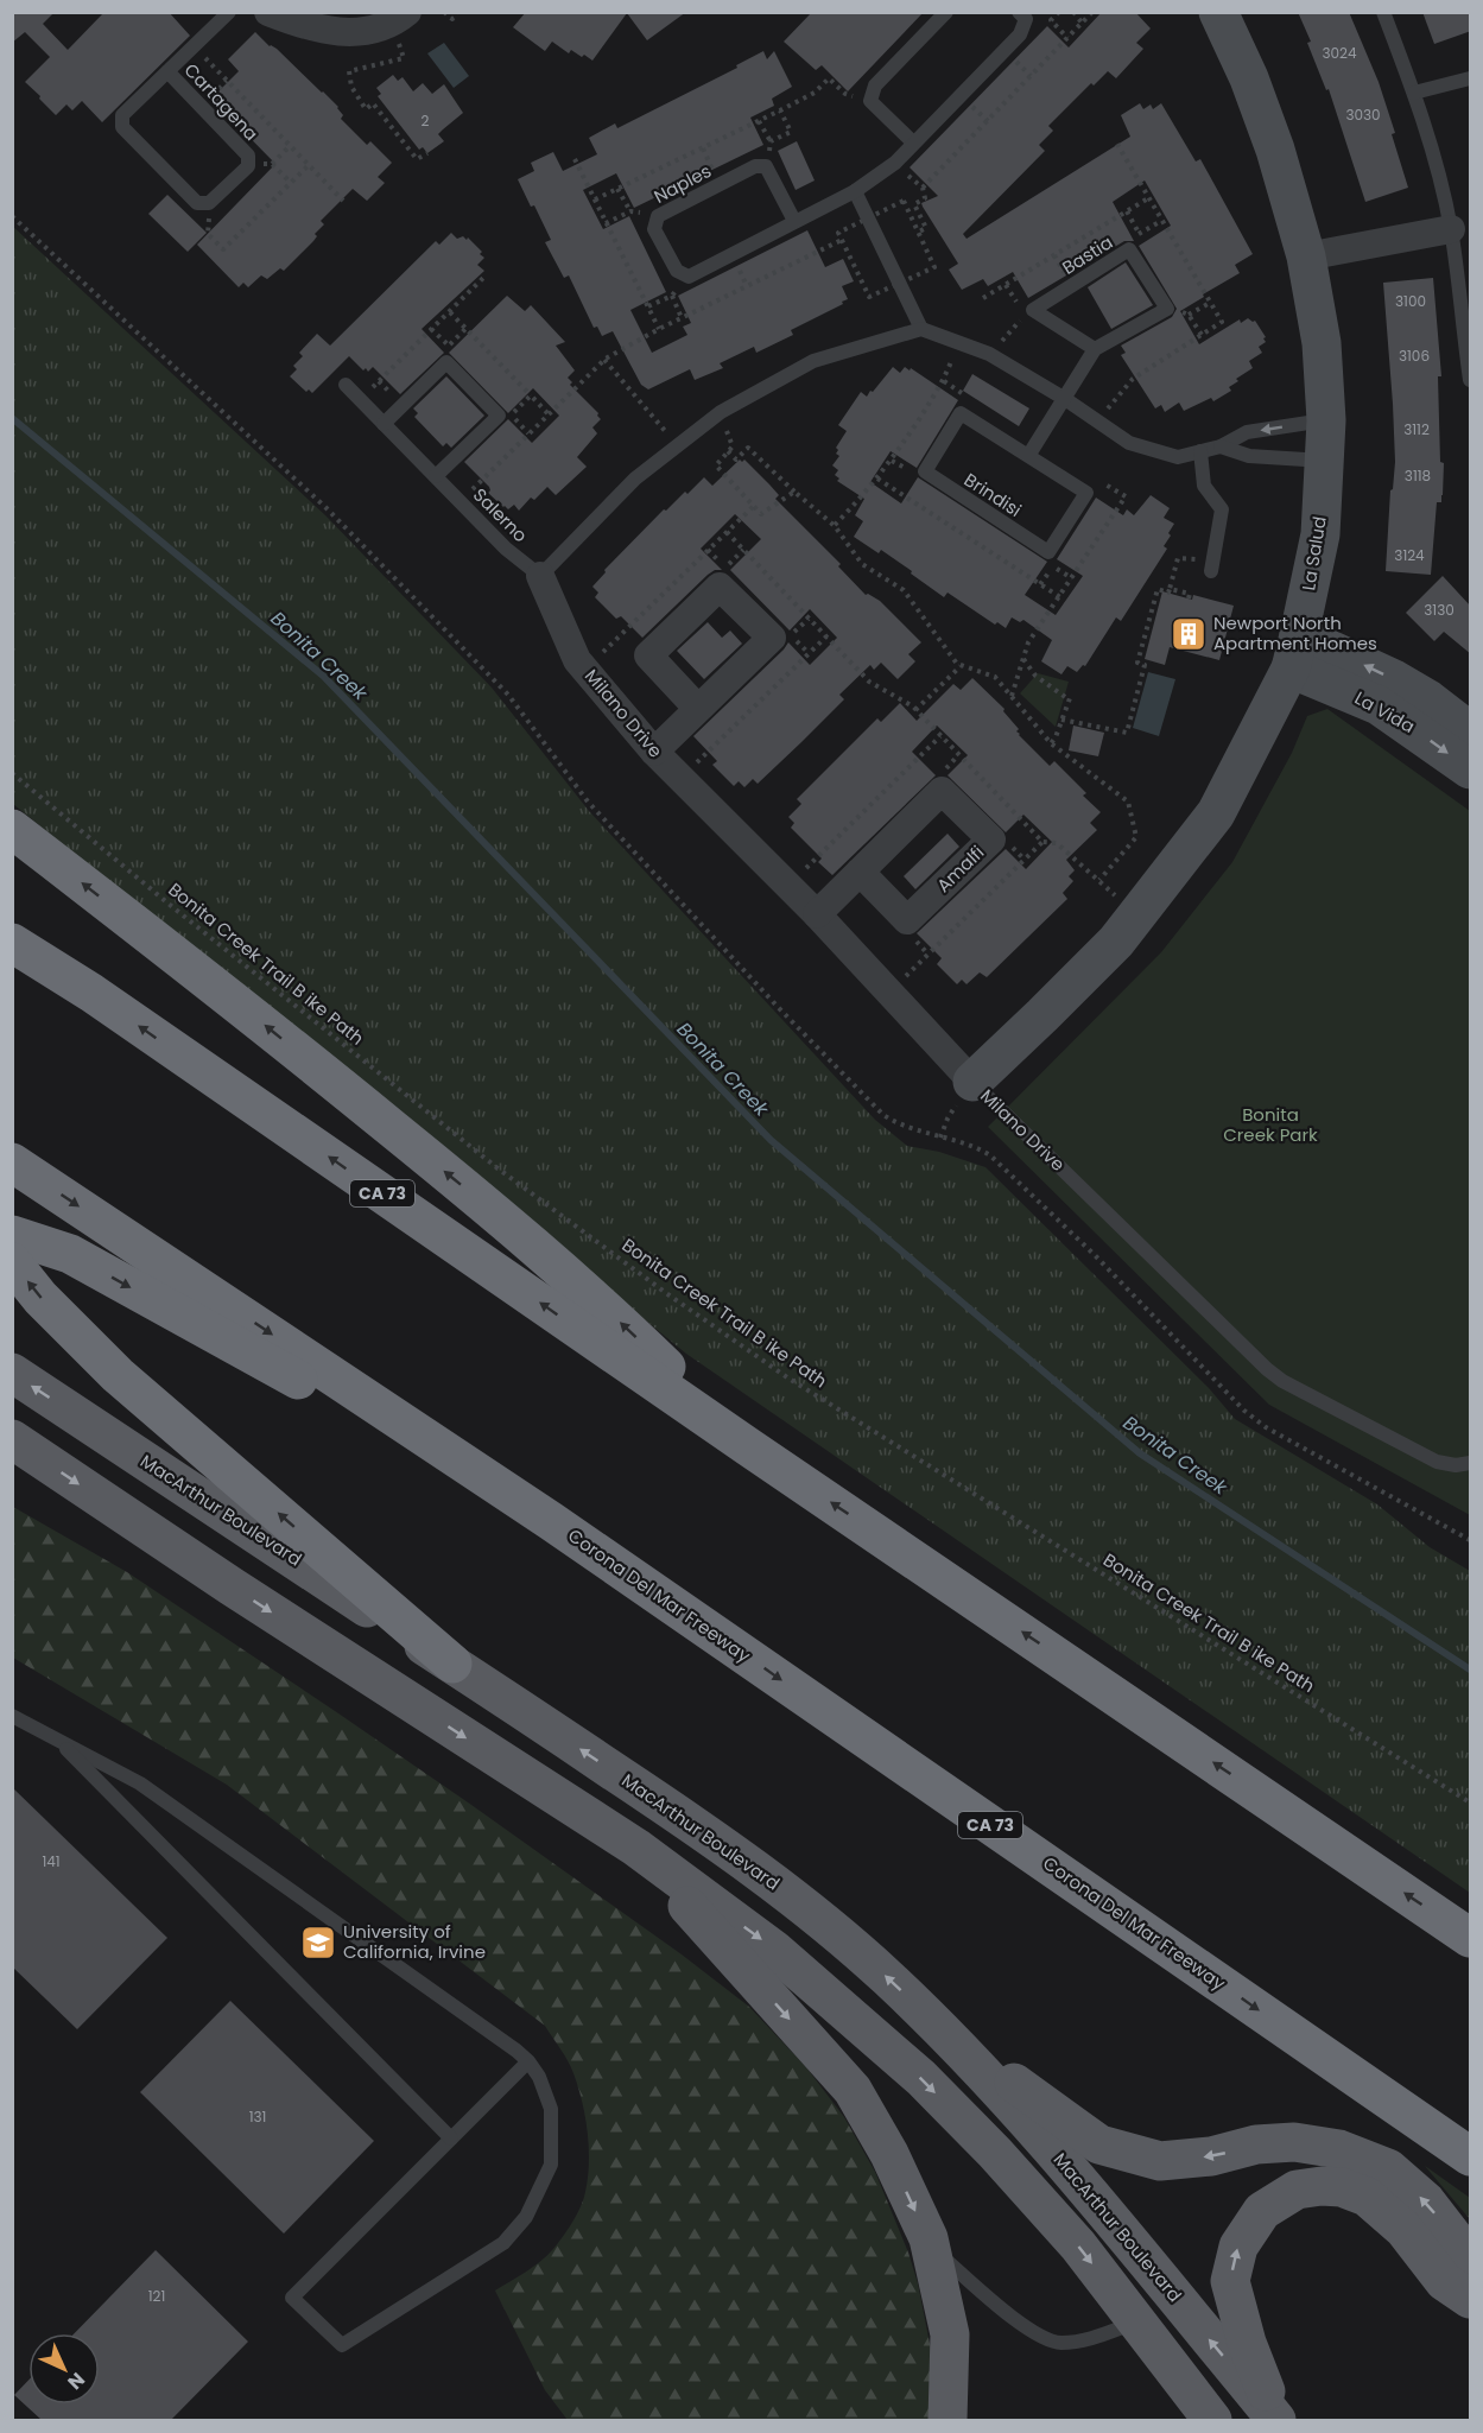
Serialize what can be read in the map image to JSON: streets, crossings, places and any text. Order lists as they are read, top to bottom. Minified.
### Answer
{"streets":{"highway":["CA 73","Corona Del Mar Freeway"],"main road":["MacArthur Boulevard"],"street":["La Salud","La Vida","Milano Drive","Amalfi"],"lane":["Cartagena","Naples","Bastia","Brindisi","Salerno"],"path":["Bonita Creek Trail B ike Path"]},"crossings":[["Salerno","Milano Drive"],["La Salud","La Vida"],["La Salud","Milano Drive"],["Milano Drive","Amalfi"],["CA 73","Corona Del Mar Freeway"]],"water":["Bonita Creek"],"parks":["Bonita Creek Park"],"places":{"building":["Newport North Apartment Homes"],"school or university":["University of California, Irvine"]},"house_numbers":["3024","3030","2","3100","3106","3112","3118","3124","3130","141","131","121"],"north":"bottom right"}
